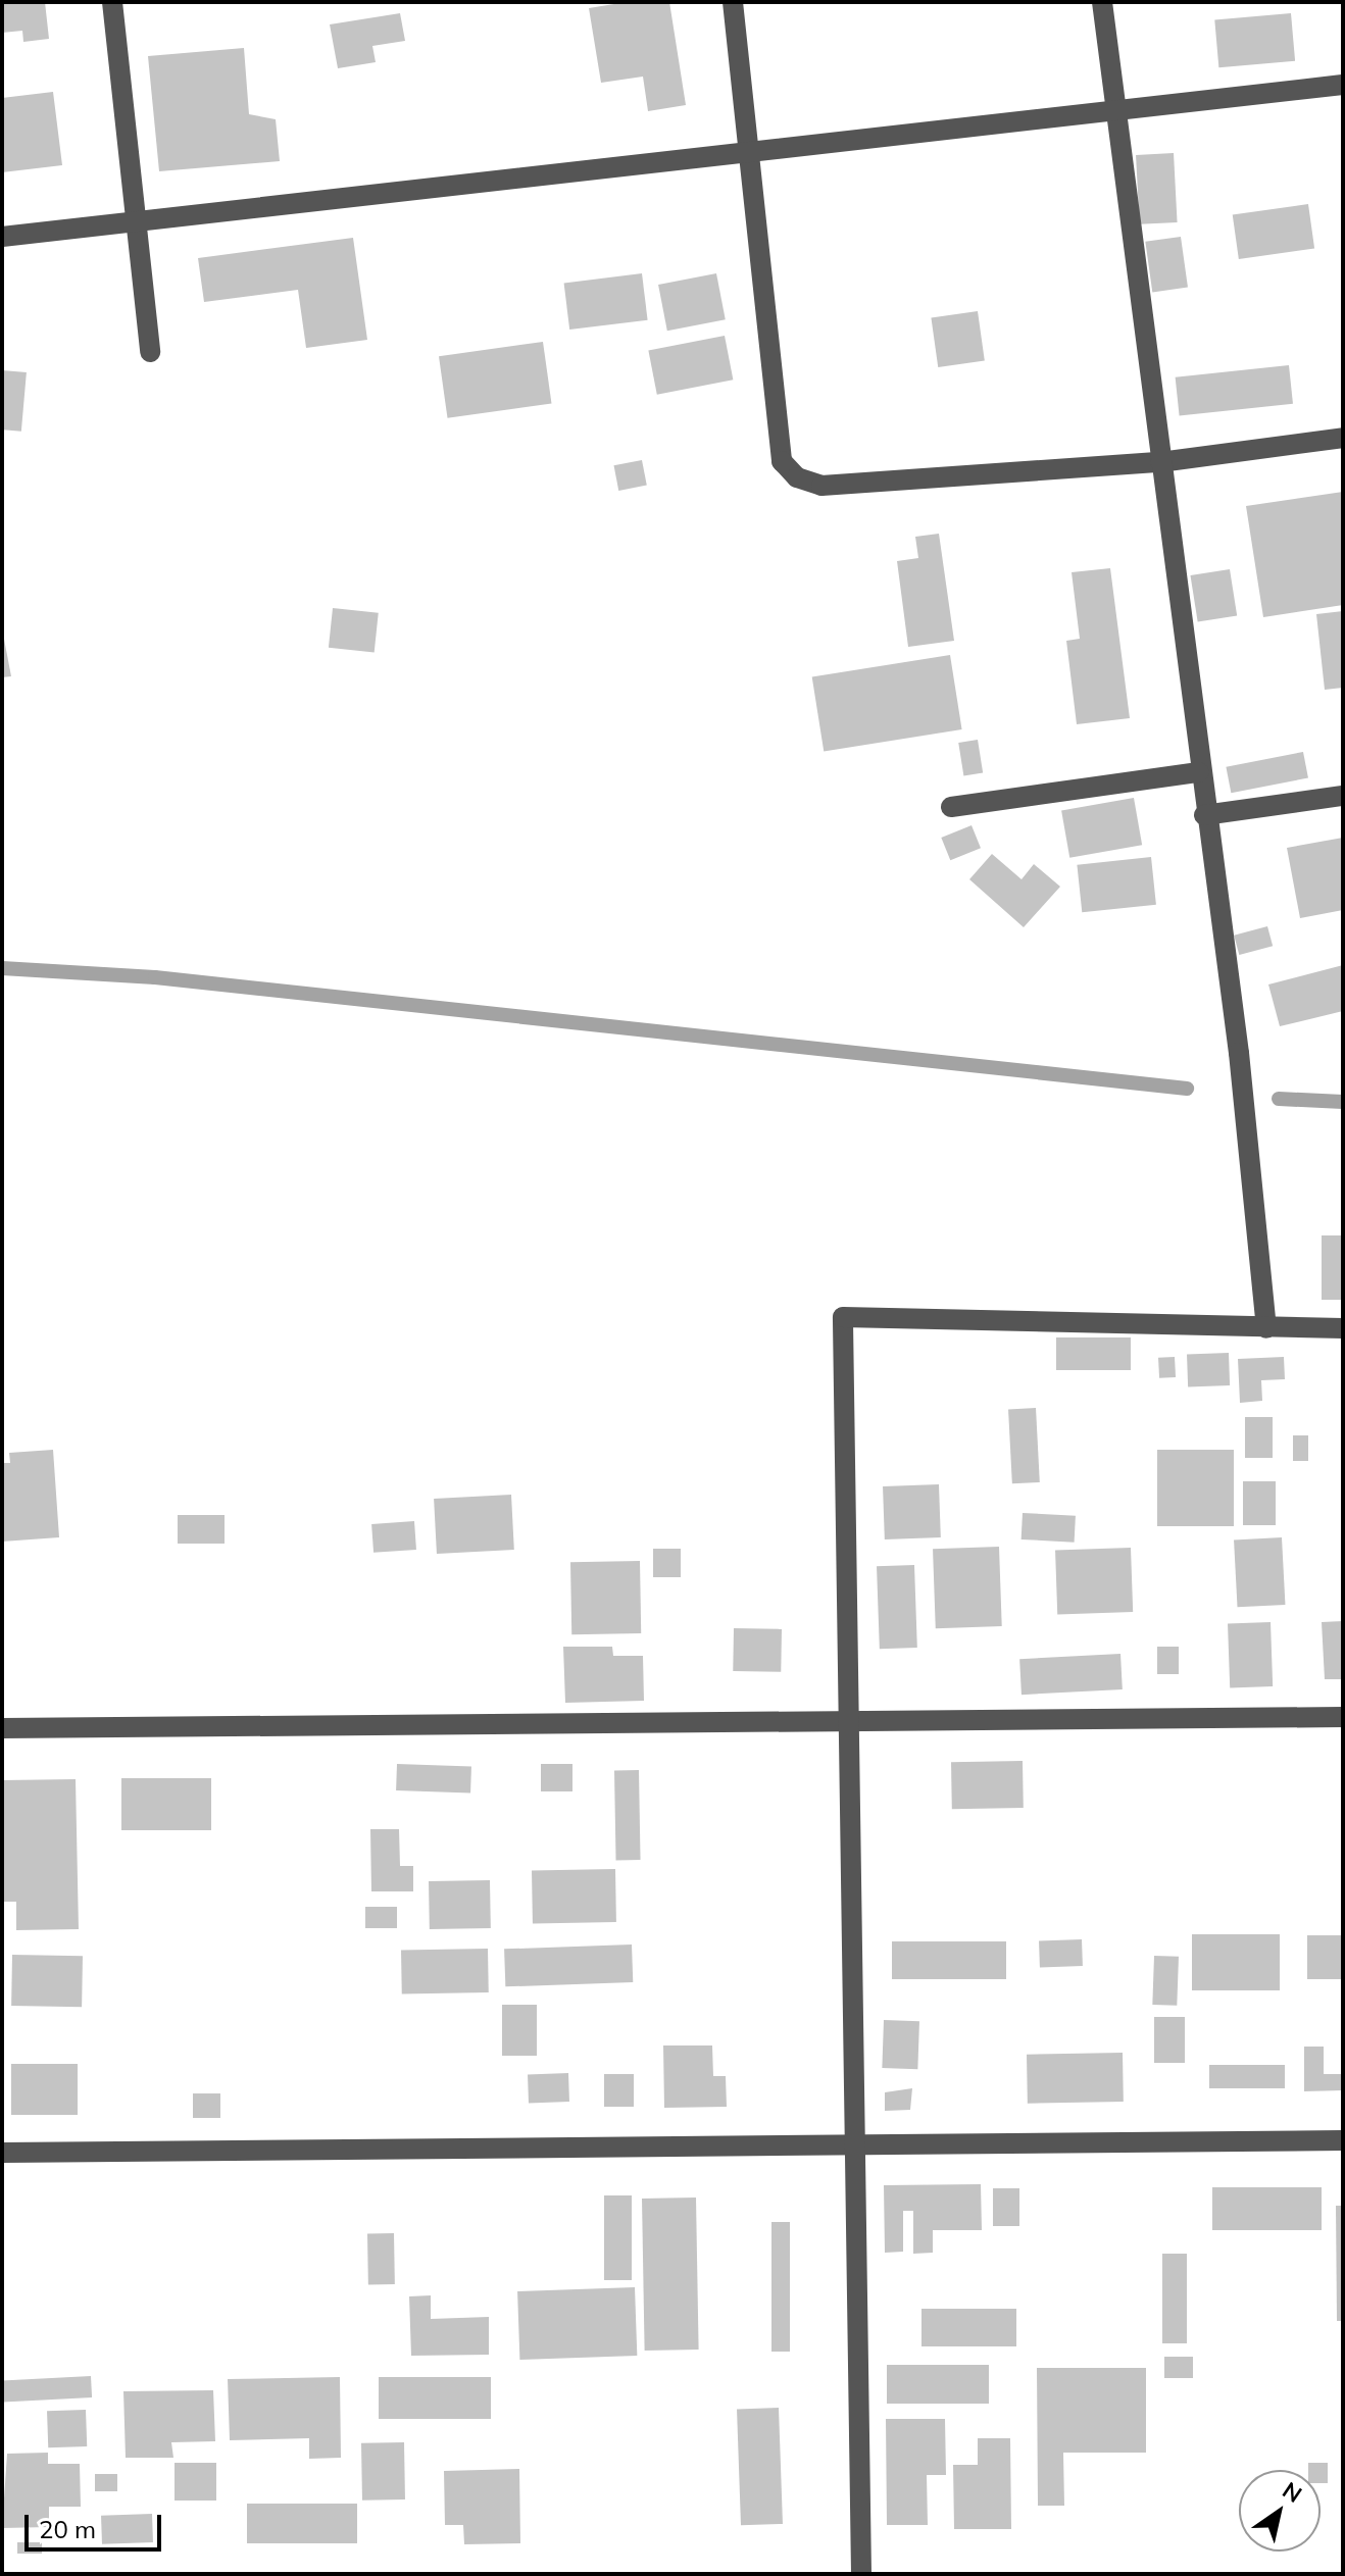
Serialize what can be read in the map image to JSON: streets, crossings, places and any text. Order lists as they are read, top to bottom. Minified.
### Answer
{"scale_bar":"20 m","north":"top right"}
